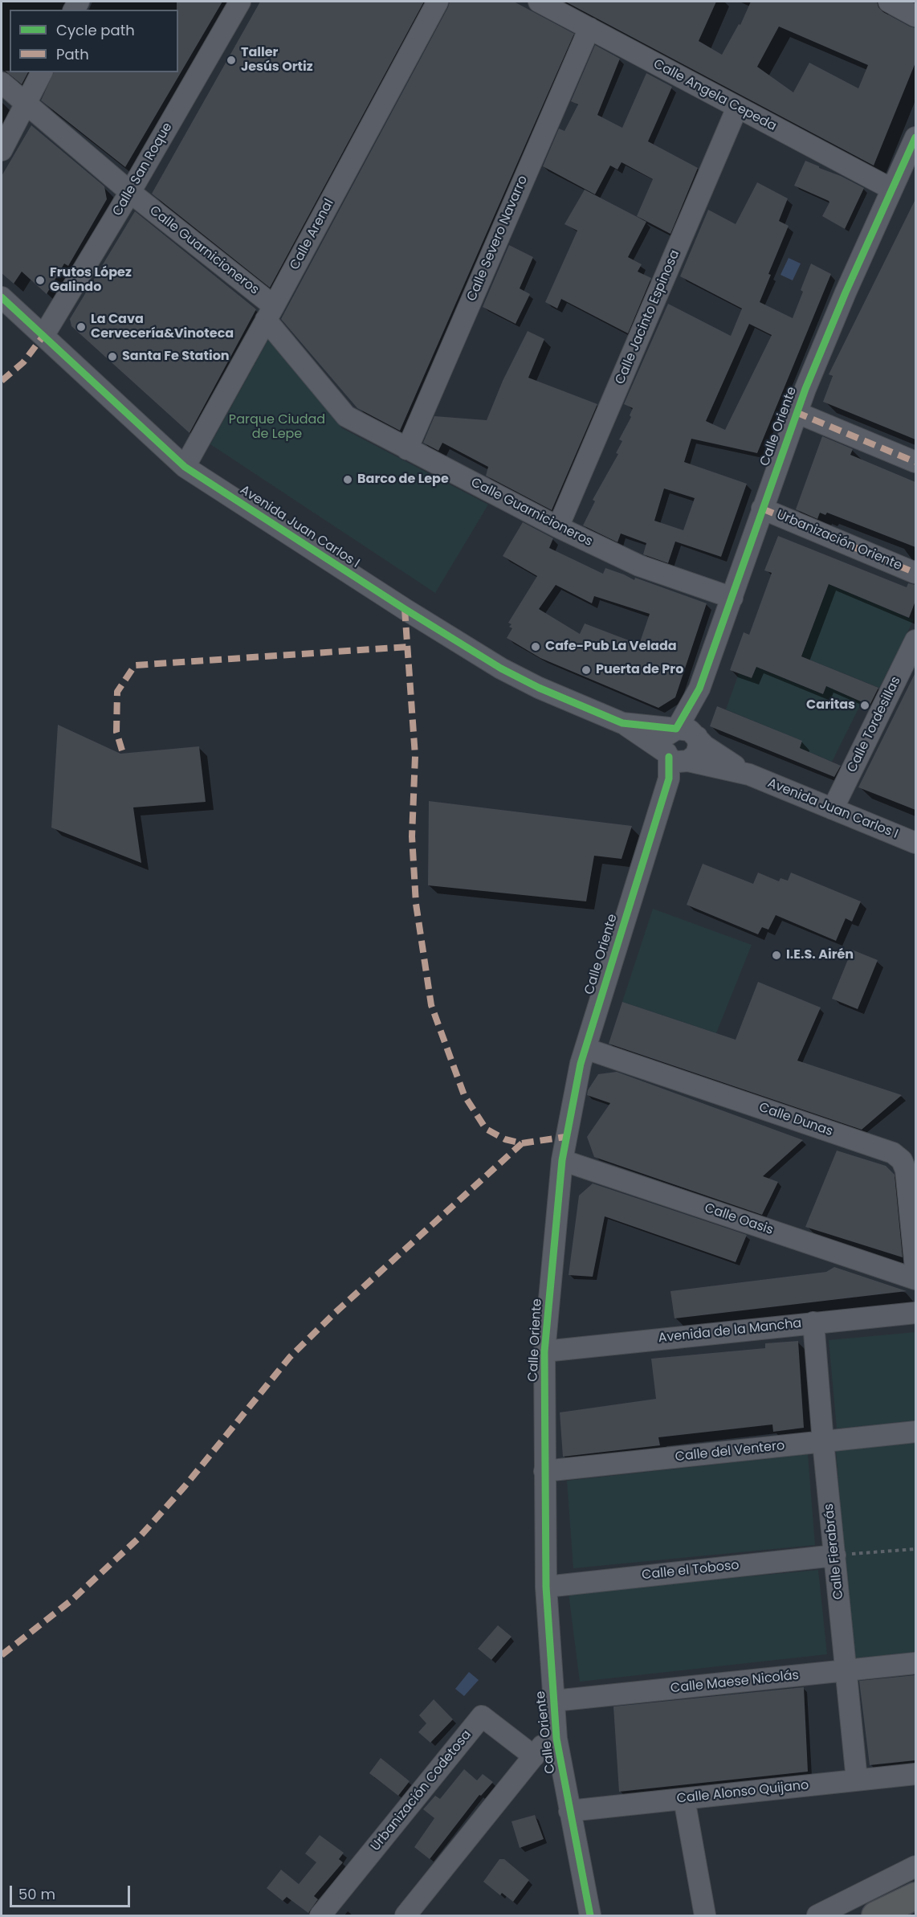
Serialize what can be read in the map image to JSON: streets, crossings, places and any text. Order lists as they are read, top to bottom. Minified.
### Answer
{"streets":{"street":["Calle Angela Cepeda","Calle San Roque","Calle Arenal","Calle Severo Navarro","Calle Guarnicioneros","Calle Jacinto Espinosa","Calle Oriente","Avenida Juan Carlos I","Urbanización Oriente","Calle Tordesillas","Calle Dunas","Calle Oasis","Avenida de la Mancha","Calle del Ventero","Calle Fierabrás","Calle el Toboso","Calle Maese Nicolás","Urbanización Codetosa","Calle Alonso Quijano"]},"crossings":[["Calle Angela Cepeda","Calle Severo Navarro"],["Calle Angela Cepeda","Calle Jacinto Espinosa"],["Calle Angela Cepeda","Calle Oriente"],["Calle San Roque","Calle Guarnicioneros"],["Calle San Roque","Avenida Juan Carlos I"],["Calle Arenal","Calle Guarnicioneros"],["Calle Arenal","Avenida Juan Carlos I"],["Calle Severo Navarro","Calle Guarnicioneros"],["Calle Guarnicioneros","Calle Jacinto Espinosa"],["Calle Guarnicioneros","Calle Oriente"],["Calle Oriente","Urbanización Oriente"],["Calle Oriente","Calle Dunas"],["Calle Oriente","Calle Oasis"],["Calle Oriente","Avenida de la Mancha"],["Calle Oriente","Calle del Ventero"],["Calle Oriente","Calle el Toboso"],["Calle Oriente","Calle Maese Nicolás"],["Calle Oriente","Calle Alonso Quijano"],["Avenida Juan Carlos I","Calle Tordesillas"],["Avenida de la Mancha","Calle Fierabrás"],["Calle del Ventero","Calle Fierabrás"],["Calle Fierabrás","Calle el Toboso"],["Calle Fierabrás","Calle Maese Nicolás"],["Calle Fierabrás","Calle Alonso Quijano"]],"parks":["Parque Ciudad de Lepe"],"places":["Taller Jesús Ortiz","Frutos López Galindo","La Cava Cervecería&Vinoteca","Santa Fe Station","Barco de Lepe","Cafe-Pub La Velada","Puerta de Pro","Caritas","I.E.S. Airén"],"legend":["Cycle path","Path"],"scale_bar":"50 m"}
